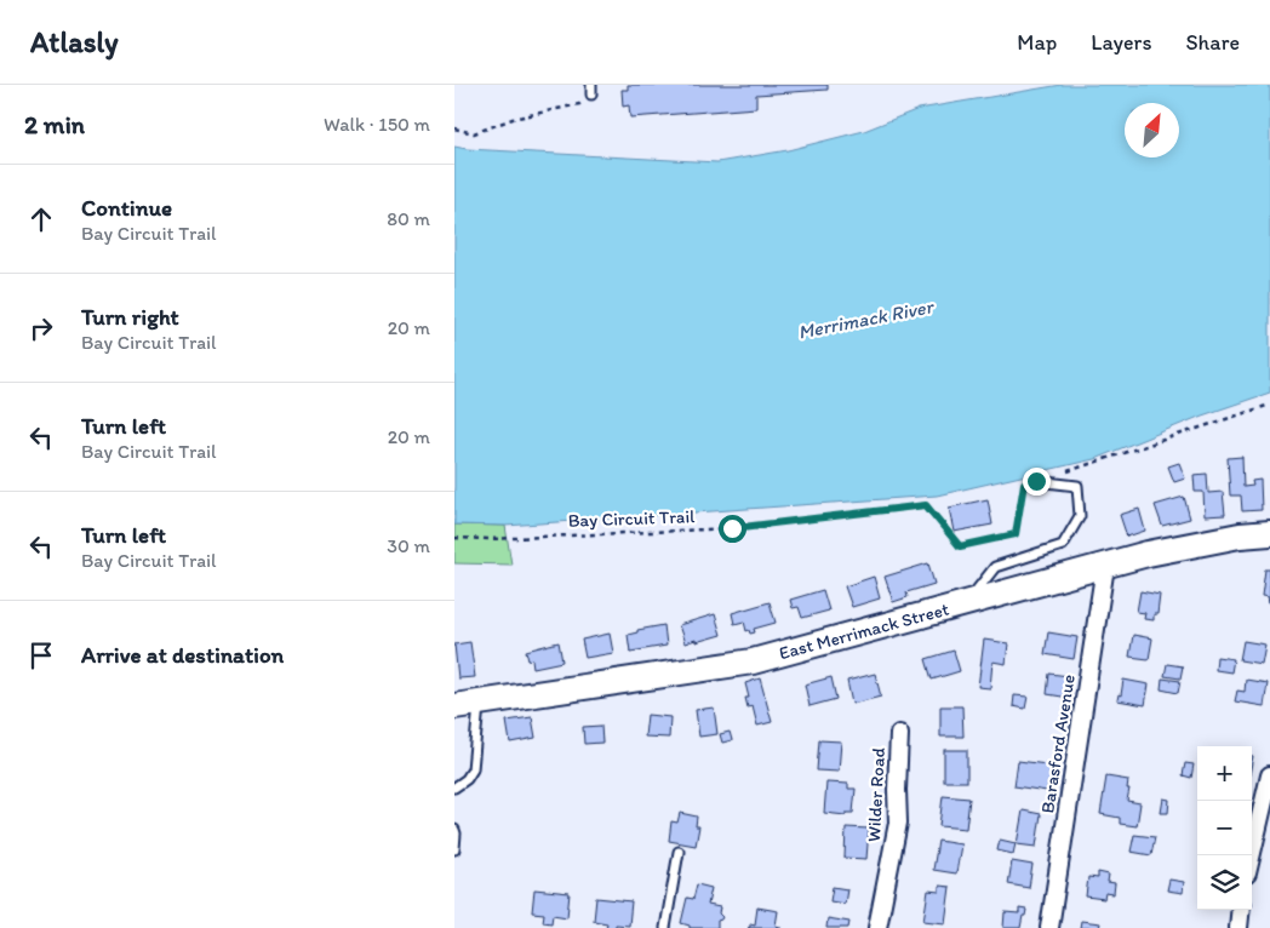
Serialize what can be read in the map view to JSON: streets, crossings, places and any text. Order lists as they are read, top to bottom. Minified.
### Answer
{"streets":{"street":["East Merrimack Street","Barasford Avenue","Wilder Road"],"path":["Bay Circuit Trail"]},"crossings":[["East Merrimack Street","Barasford Avenue"]],"water":["Merrimack River"],"north":"top right","page":{"header":"Atlasly","nav":["Map","Layers","Share"],"heading":["2 min","Walk · 150 m"],"list":[["Continue","Bay Circuit Trail","80 m"],["Turn right","Bay Circuit Trail","20 m"],["Turn left","Bay Circuit Trail","20 m"],["Turn left","Bay Circuit Trail","30 m"],"Arrive at destination"],"map_buttons":["+","−"]}}
